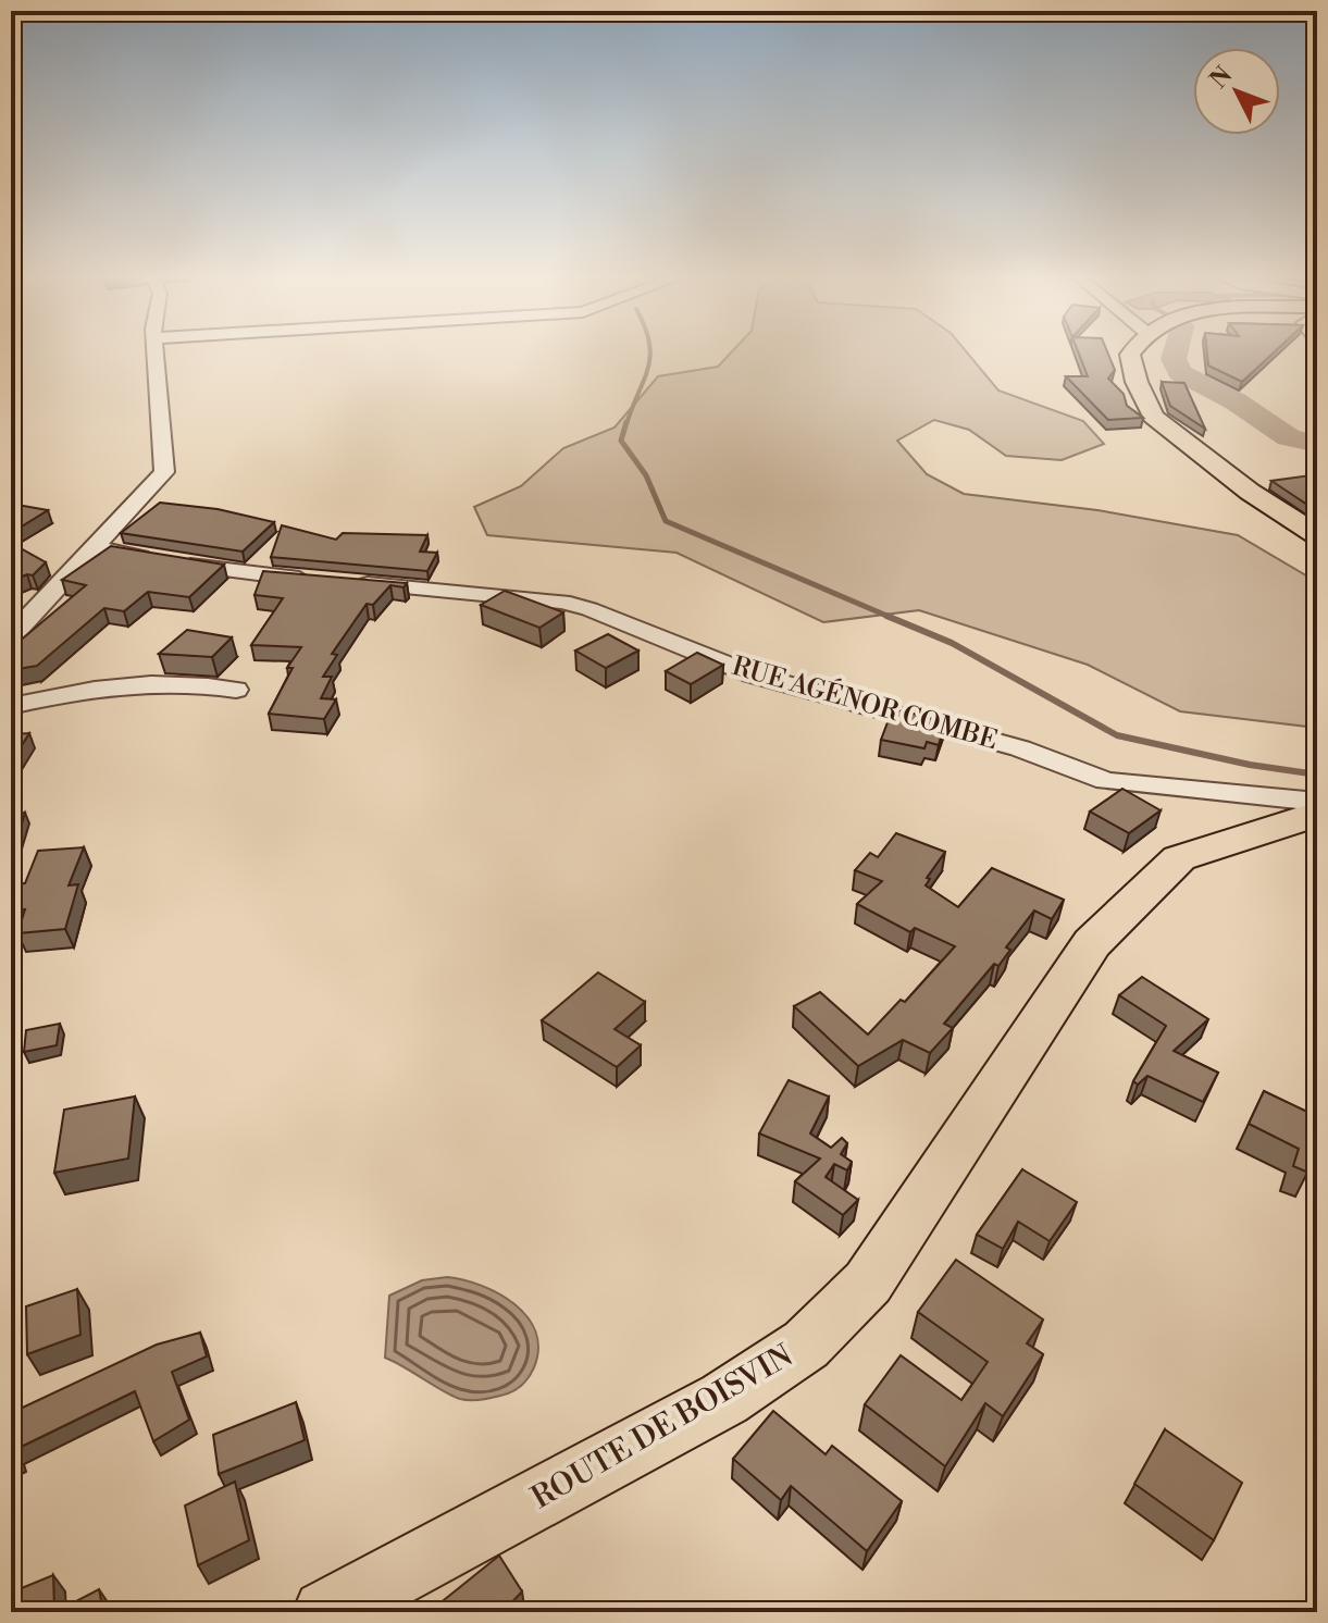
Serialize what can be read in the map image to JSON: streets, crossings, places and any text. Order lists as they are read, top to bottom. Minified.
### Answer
{"streets":{"main road":["ROUTE DE BOISVIN"],"street":["RUE AGÉNOR COMBE"]},"crossings":[["RUE AGÉNOR COMBE","ROUTE DE BOISVIN"]],"north":"top left"}
